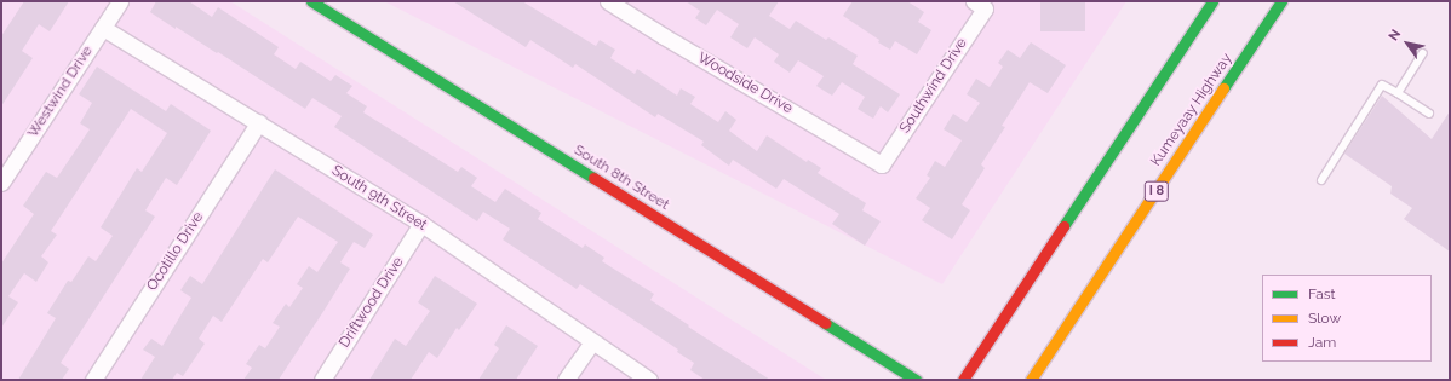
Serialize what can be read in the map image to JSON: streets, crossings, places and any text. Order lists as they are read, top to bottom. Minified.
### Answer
{"streets":{"main road":["Kumeyaay Highway","South 8th Street","I 8"],"street":["Woodside Drive","Southwind Drive","Westwind Drive","South 9th Street","Ocotillo Drive","Driftwood Drive"]},"crossings":[["Woodside Drive","Southwind Drive"],["Westwind Drive","South 9th Street"],["South 9th Street","Ocotillo Drive"],["South 9th Street","Driftwood Drive"]],"legend":["Fast","Slow","Jam"],"north":"top left"}
